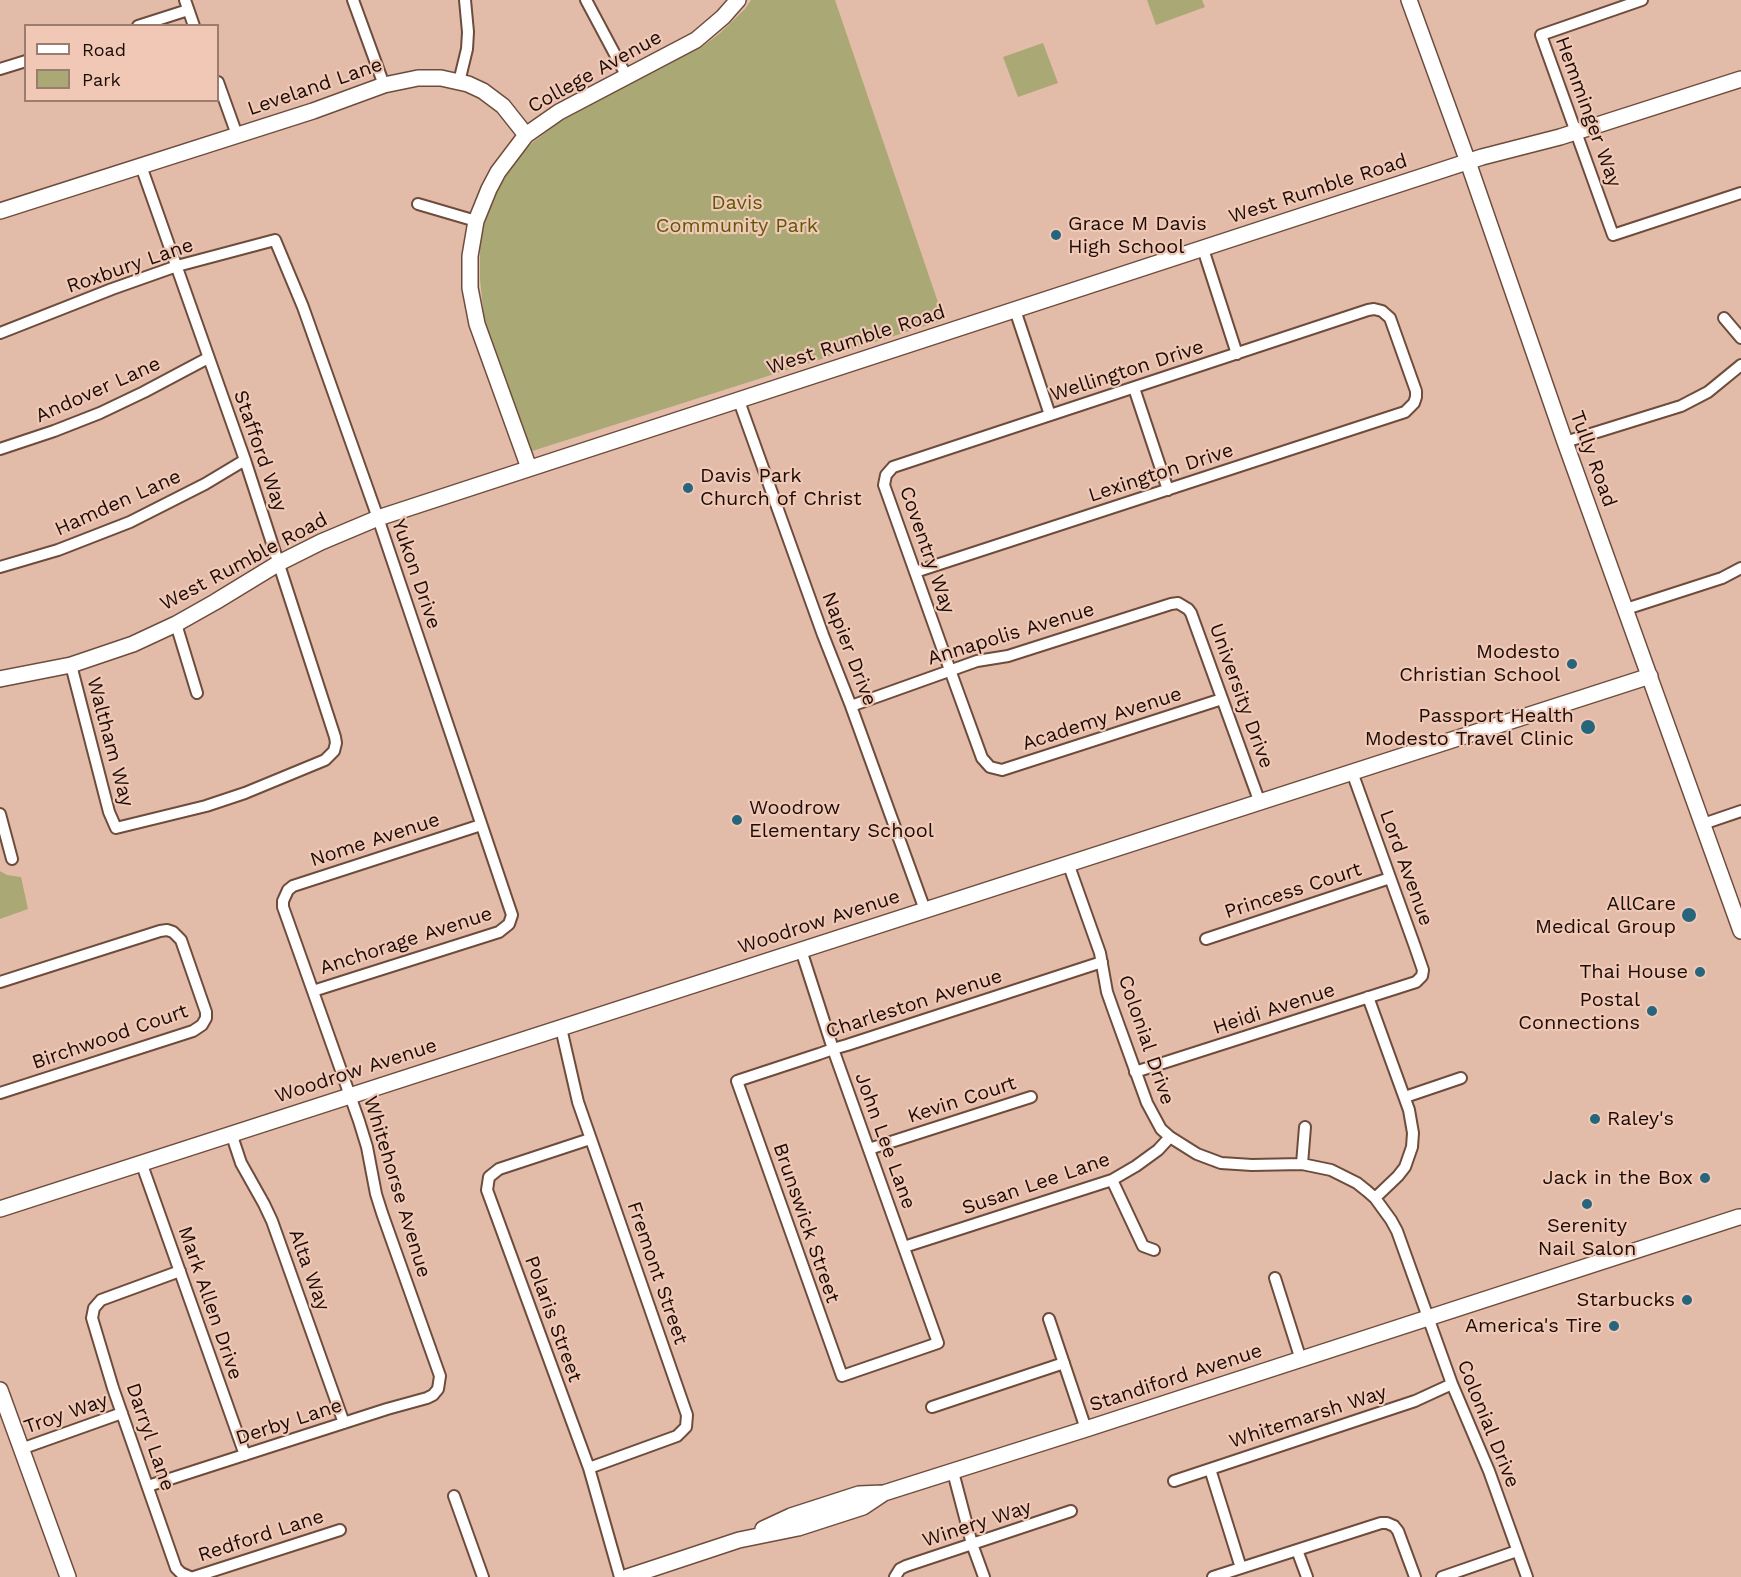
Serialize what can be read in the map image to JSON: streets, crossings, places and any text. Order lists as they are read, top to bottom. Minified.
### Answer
{"streets":{"street":["College Avenue","Leveland Lane","Hemminger Way","West Rumble Road","Roxbury Lane","Wellington Drive","Andover Lane","Stafford Way","Tully Road","Lexington Drive","Hamden Lane","Coventry Way","Yukon Drive","Annapolis Avenue","Napier Drive","University Drive","Academy Avenue","Waltham Way","Nome Avenue","Lord Avenue","Princess Court","Woodrow Avenue","Anchorage Avenue","Charleston Avenue","Heidi Avenue","Birchwood Court","Colonial Drive","Kevin Court","John Lee Lane","Susan Lee Lane","Whitehorse Avenue","Brunswick Street","Alta Way","Fremont Street","Mark Allen Drive","Polaris Street","Standiford Avenue","Troy Way","Whitemarsh Way","Derby Lane","Darryl Lane","Winery Way","Redford Lane"]},"crossings":[["College Avenue","Leveland Lane"],["College Avenue","West Rumble Road"],["Leveland Lane","Stafford Way"],["Hemminger Way","West Rumble Road"],["West Rumble Road","Stafford Way"],["West Rumble Road","Tully Road"],["West Rumble Road","Yukon Drive"],["West Rumble Road","Napier Drive"],["West Rumble Road","Waltham Way"],["Roxbury Lane","Stafford Way"],["Roxbury Lane","Yukon Drive"],["Wellington Drive","Lexington Drive"],["Wellington Drive","Coventry Way"],["Andover Lane","Stafford Way"],["Stafford Way","Hamden Lane"],["Stafford Way","Waltham Way"],["Tully Road","Woodrow Avenue"],["Lexington Drive","Coventry Way"],["Coventry Way","Annapolis Avenue"],["Coventry Way","Academy Avenue"],["Yukon Drive","Nome Avenue"],["Yukon Drive","Anchorage Avenue"],["Annapolis Avenue","Napier Drive"],["Annapolis Avenue","University Drive"],["Napier Drive","Woodrow Avenue"],["University Drive","Academy Avenue"],["University Drive","Woodrow Avenue"],["Nome Avenue","Whitehorse Avenue"],["Lord Avenue","Princess Court"],["Lord Avenue","Woodrow Avenue"],["Lord Avenue","Heidi Avenue"],["Woodrow Avenue","Colonial Drive"],["Woodrow Avenue","John Lee Lane"],["Woodrow Avenue","Whitehorse Avenue"],["Woodrow Avenue","Alta Way"],["Woodrow Avenue","Fremont Street"],["Woodrow Avenue","Mark Allen Drive"],["Anchorage Avenue","Whitehorse Avenue"],["Charleston Avenue","Colonial Drive"],["Charleston Avenue","John Lee Lane"],["Charleston Avenue","Brunswick Street"],["Heidi Avenue","Colonial Drive"],["Colonial Drive","Susan Lee Lane"],["Colonial Drive","Standiford Avenue"],["Colonial Drive","Whitemarsh Way"],["Kevin Court","John Lee Lane"],["John Lee Lane","Susan Lee Lane"],["John Lee Lane","Brunswick Street"],["Whitehorse Avenue","Derby Lane"],["Alta Way","Derby Lane"],["Fremont Street","Polaris Street"],["Mark Allen Drive","Derby Lane"],["Mark Allen Drive","Darryl Lane"],["Troy Way","Darryl Lane"],["Derby Lane","Darryl Lane"],["Darryl Lane","Redford Lane"]],"parks":["Davis Community Park"],"places":["Grace M Davis High School","Davis Park Church of Christ","Modesto Christian School","Passport Health Modesto Travel Clinic","Woodrow Elementary School","AllCare Medical Group","Thai House","Postal Connections","Raley's","Jack in the Box","Serenity Nail Salon","Starbucks","America's Tire"],"legend":["Road","Park"]}
